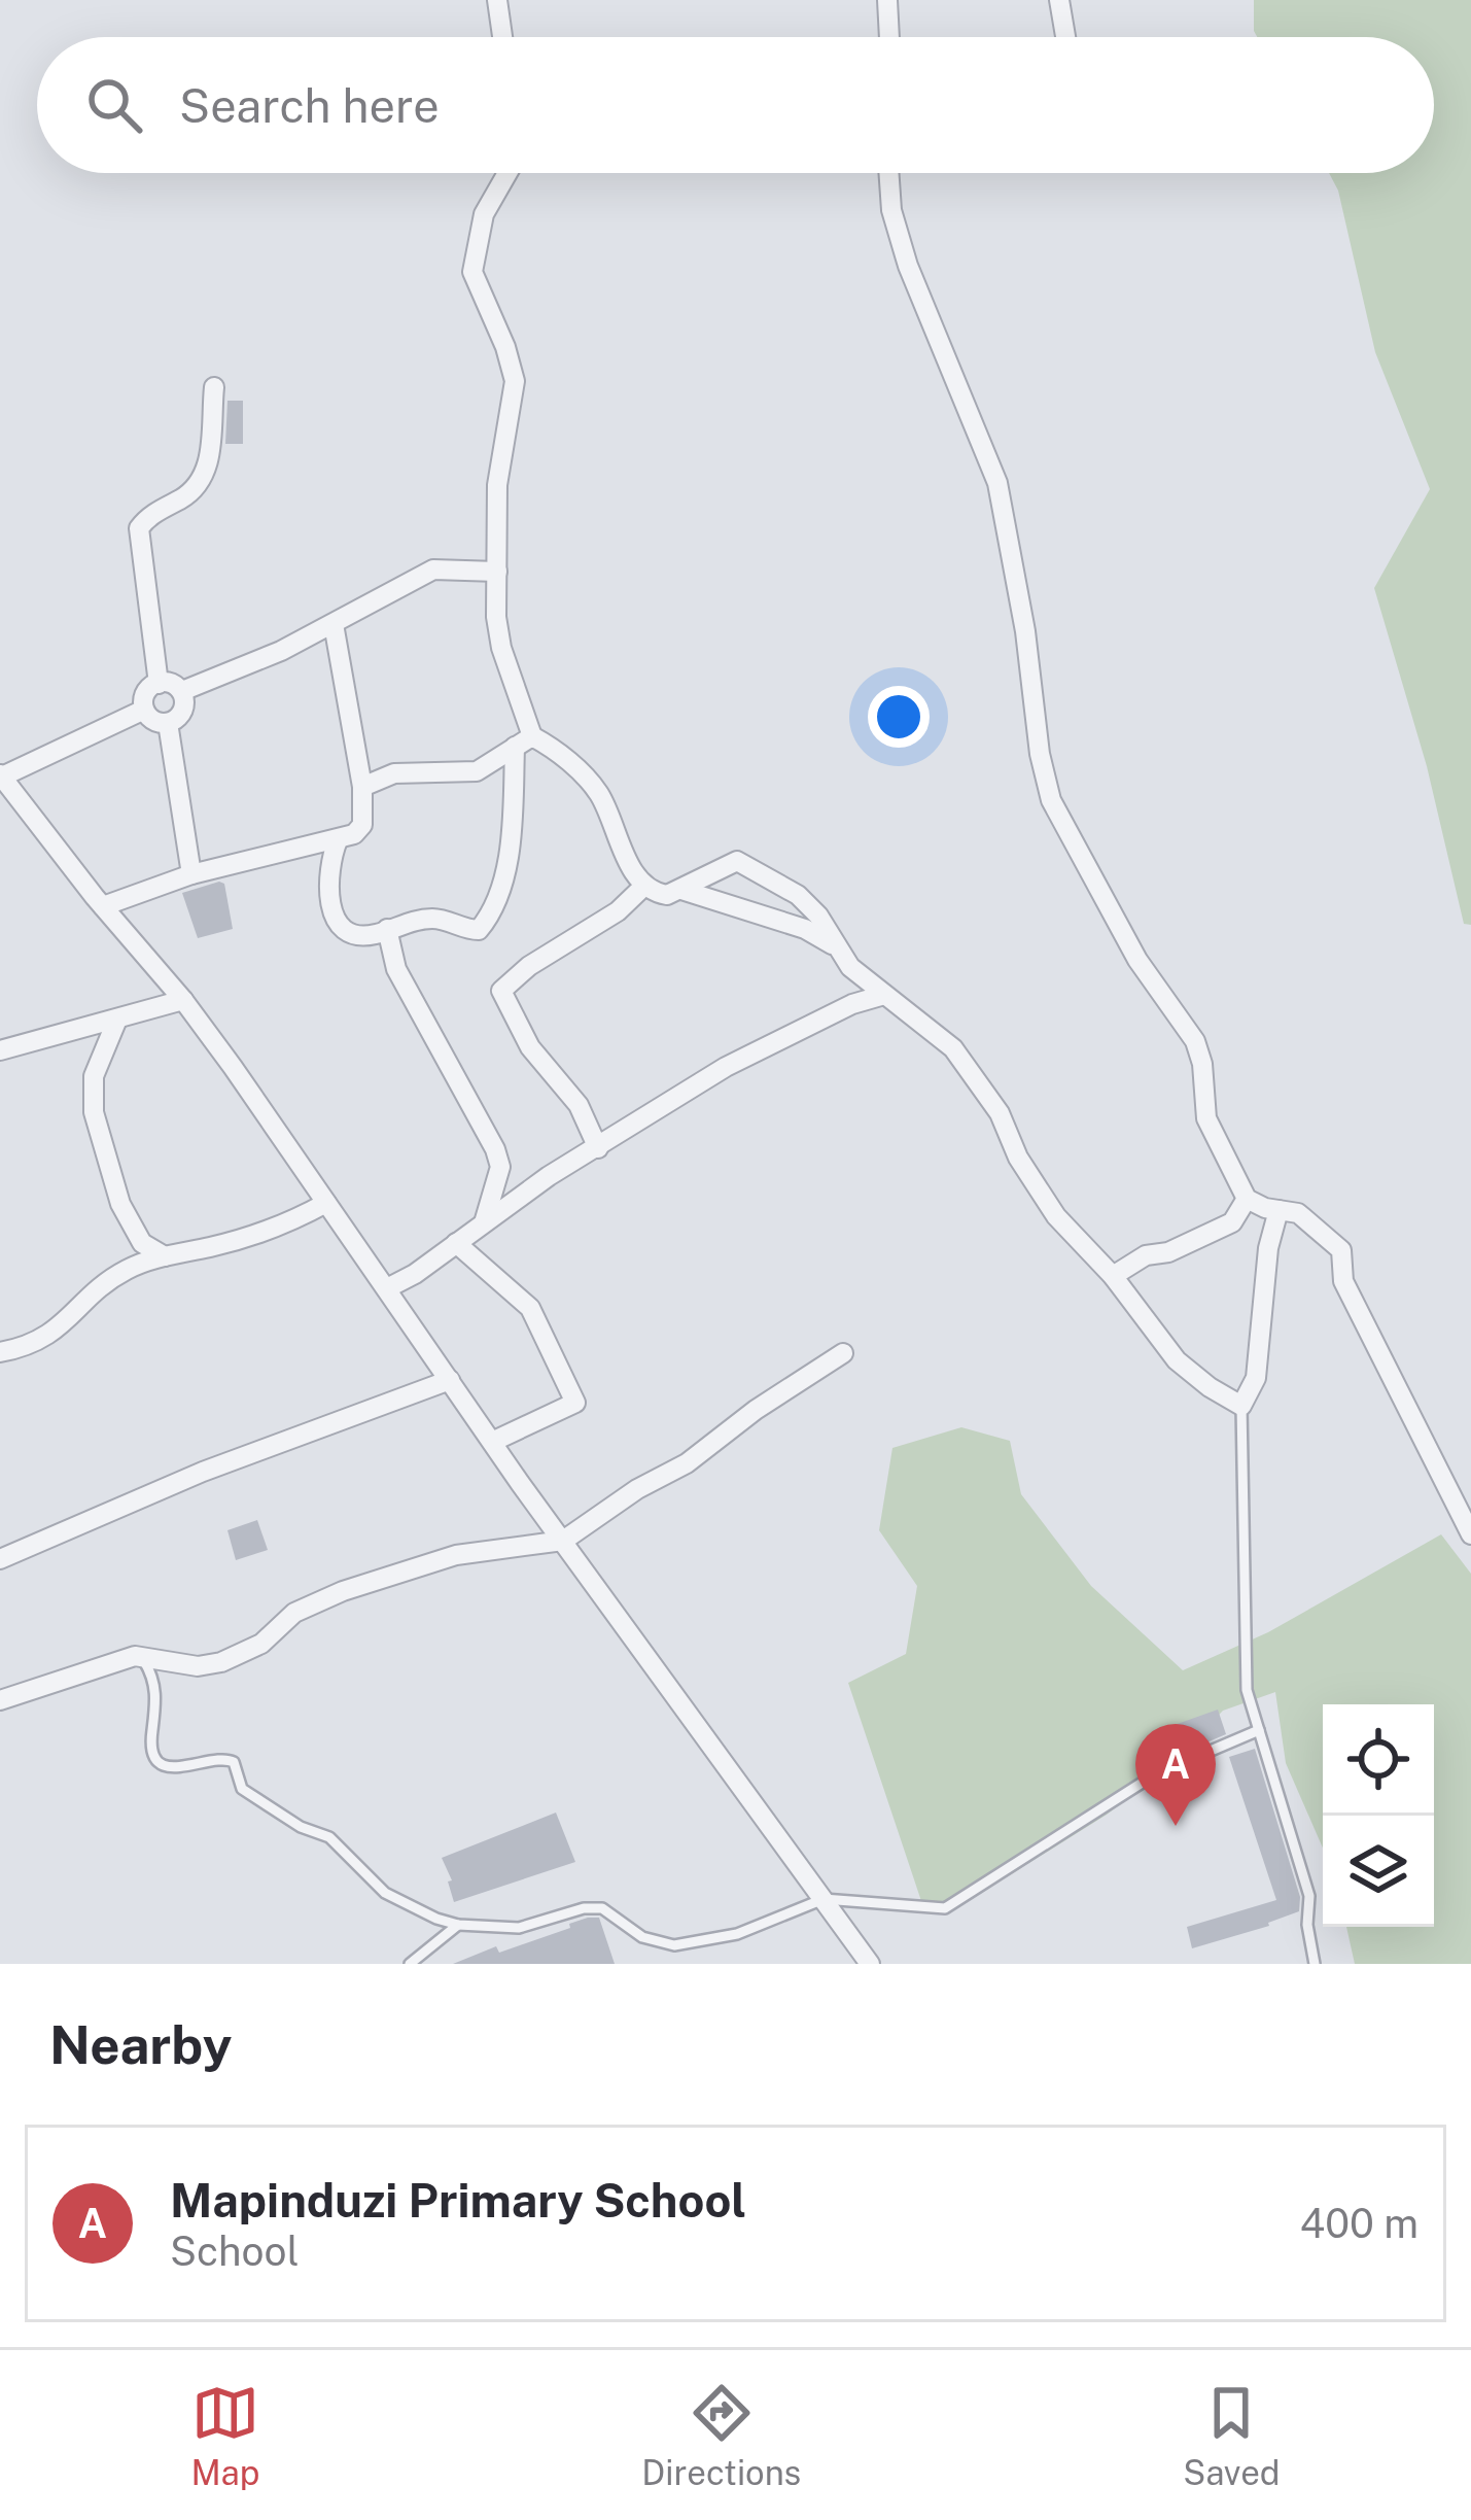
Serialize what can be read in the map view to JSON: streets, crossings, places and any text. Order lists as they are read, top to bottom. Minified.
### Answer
{"page":{"search":"Search here","pins":"A","heading":"Nearby","list":[{"mark":"A","name":"Mapinduzi Primary School","note":"School","value":"400 m"}],"nav":["Map","Directions","Saved"]}}
